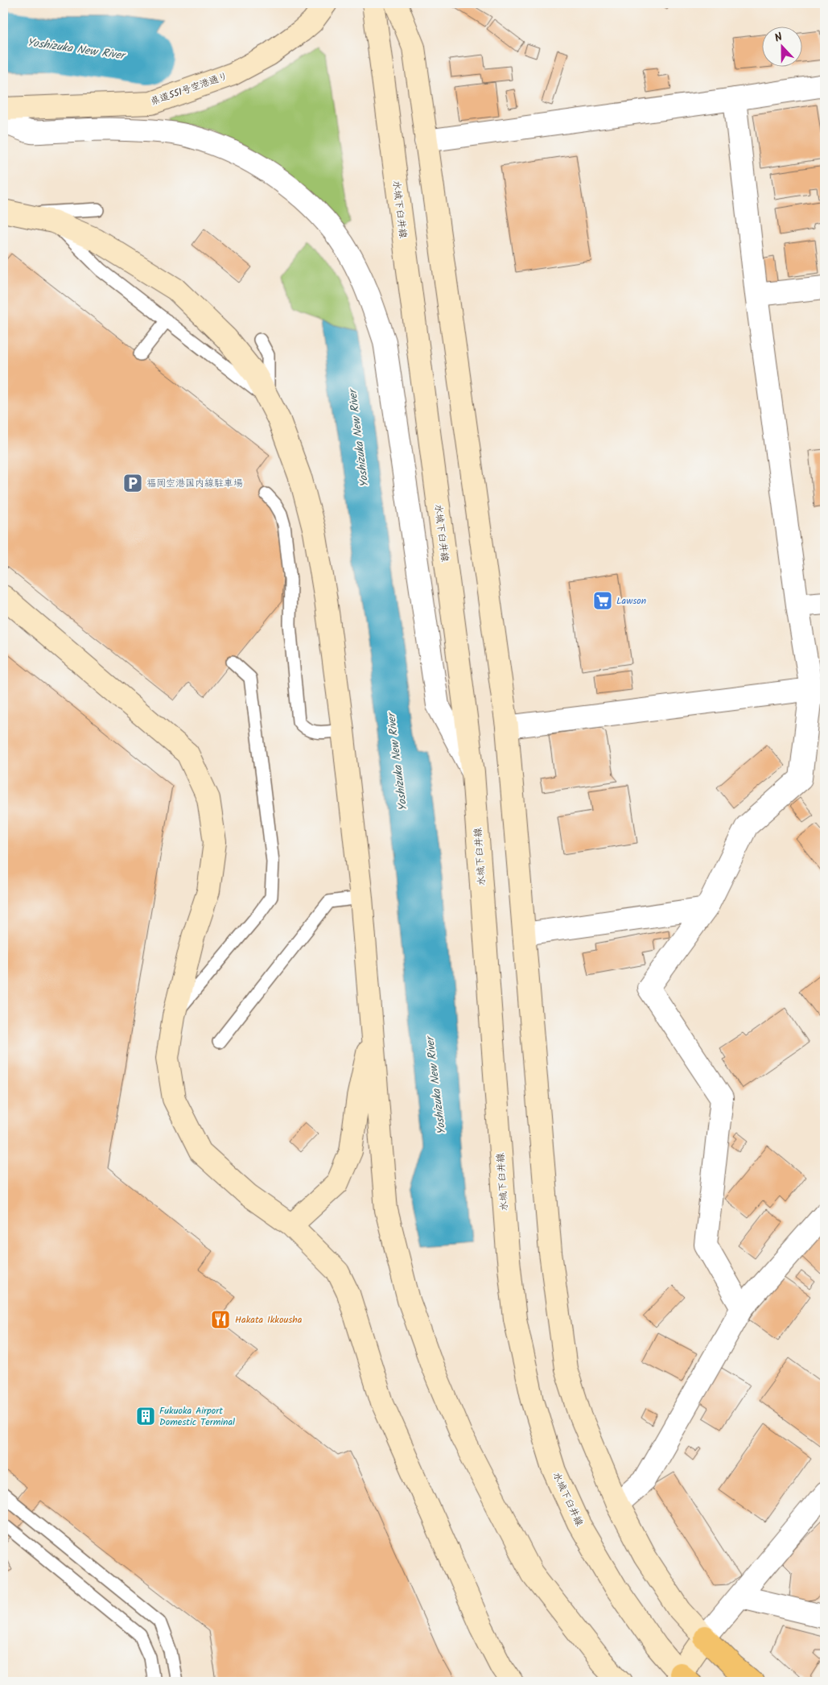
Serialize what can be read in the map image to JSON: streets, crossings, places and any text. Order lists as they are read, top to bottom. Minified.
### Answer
{"streets":{"main road":["県道551号空港通り","水城下臼井線"]},"water":["Yoshizuka New River"],"places":{"parking":["福岡空港国内線駐車場"],"supermarket":["Lawson"],"restaurant":["Hakata Ikkousha"],"building":["Fukuoka Airport Domestic Terminal"]},"north":"top"}
